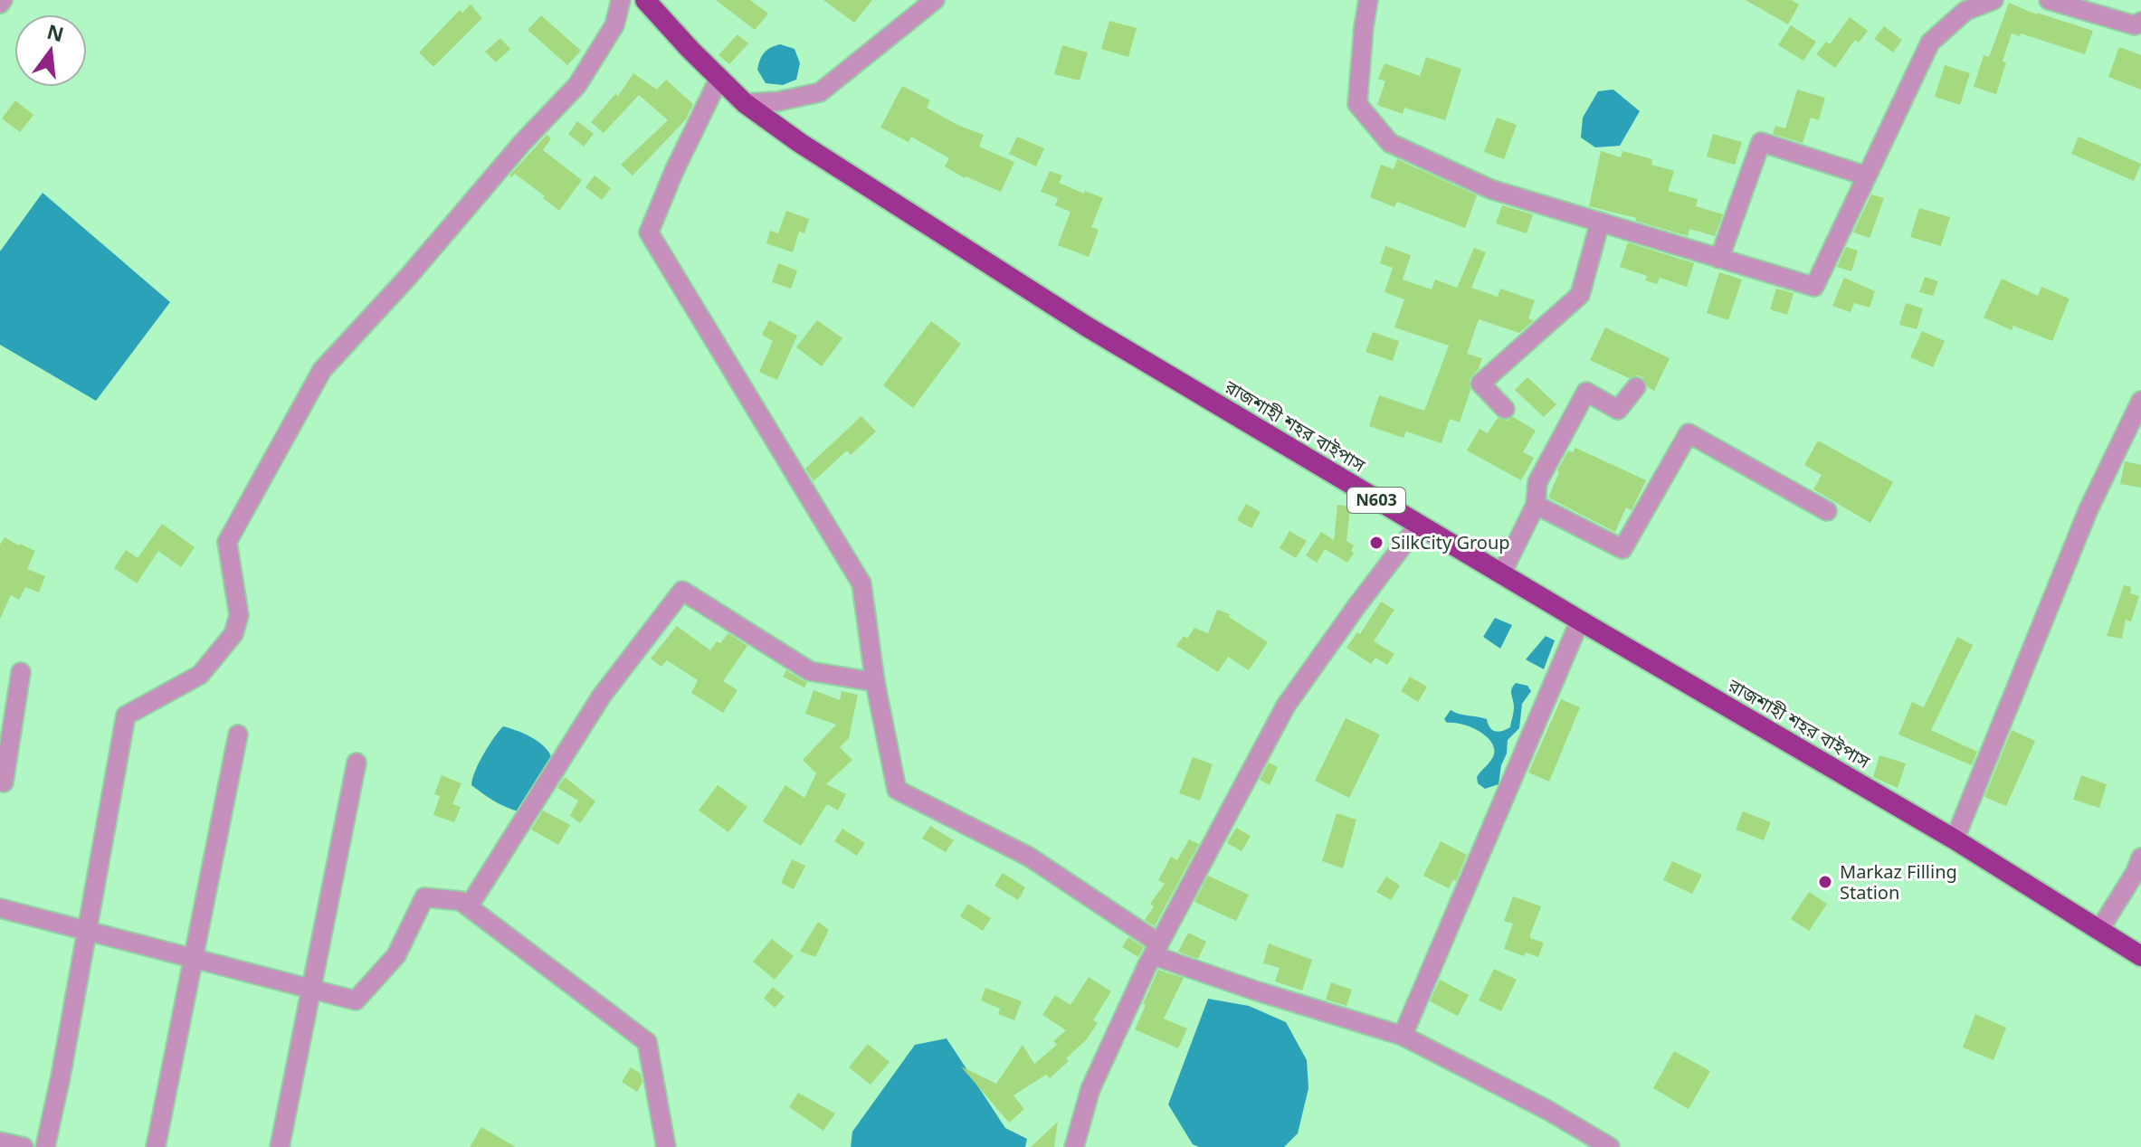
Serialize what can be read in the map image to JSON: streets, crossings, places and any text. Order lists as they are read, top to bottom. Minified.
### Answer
{"streets":{"highway":["রাজশাহী শহর বাইপাস","N603"]},"places":["SilkCity Group","Markaz Filling Station"],"north":"top"}
